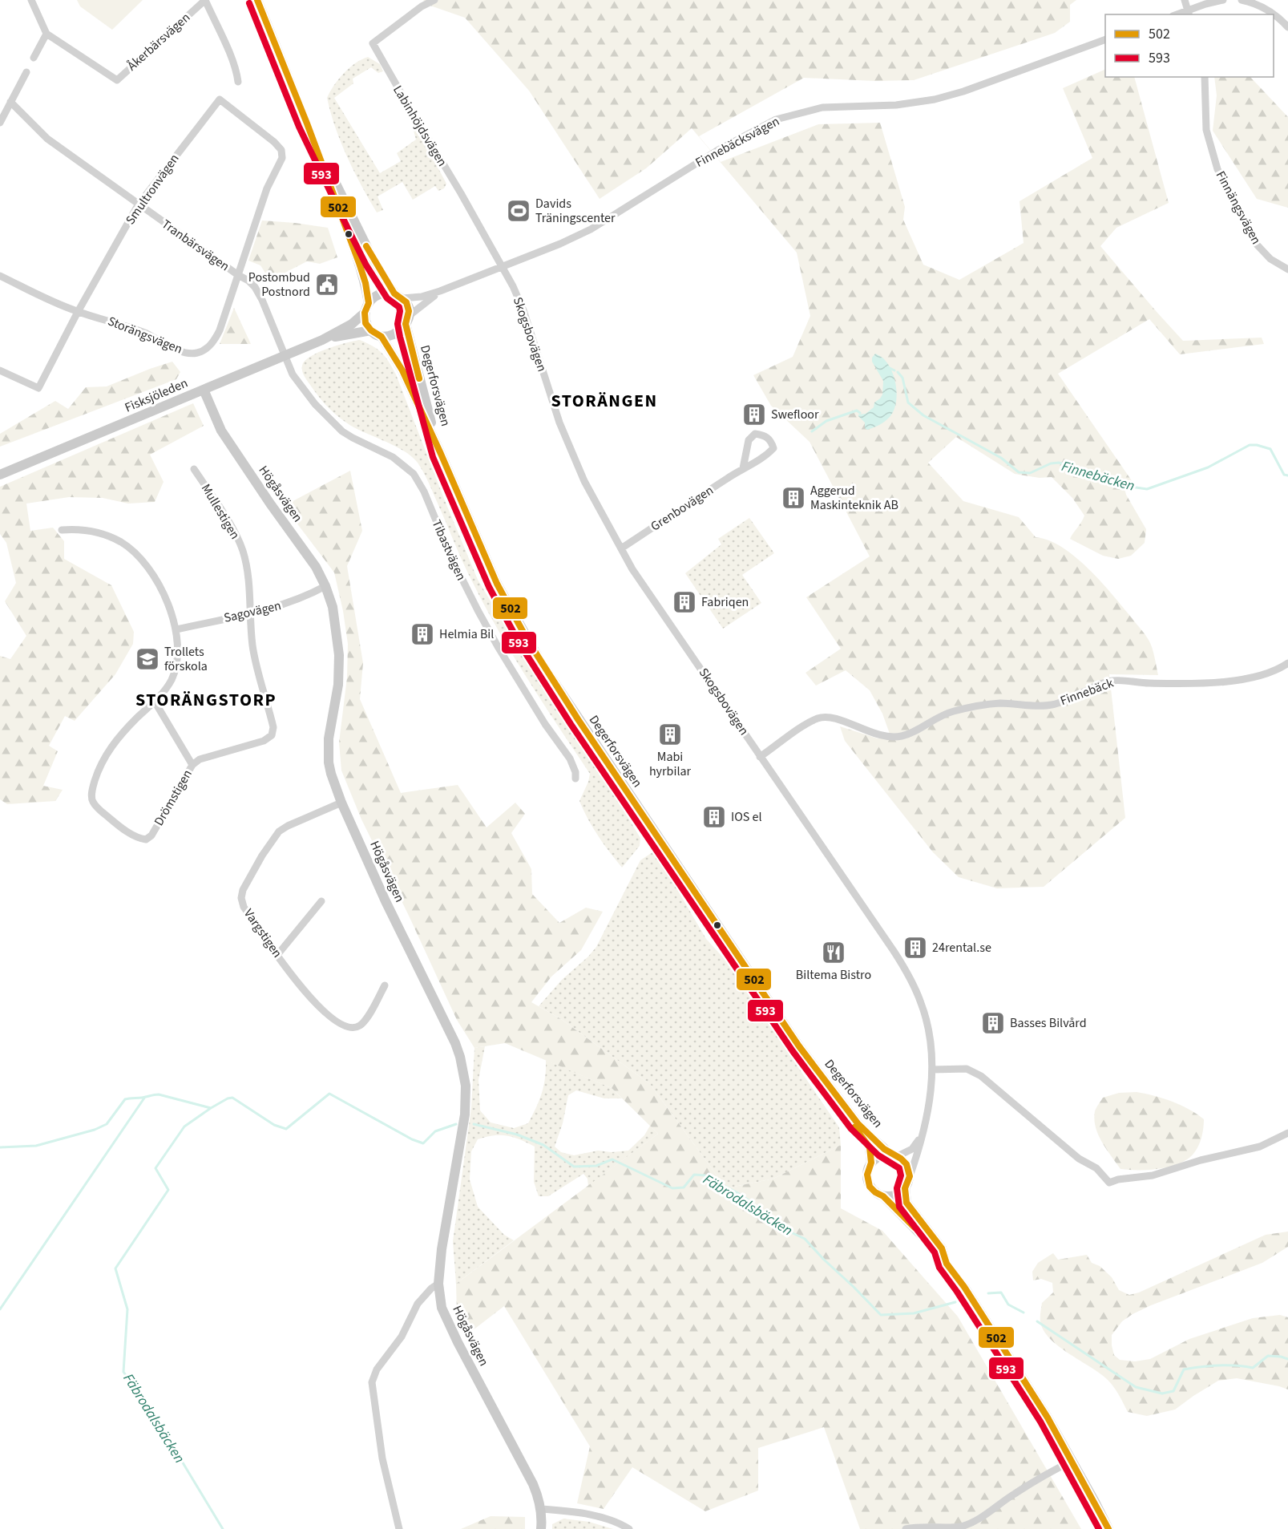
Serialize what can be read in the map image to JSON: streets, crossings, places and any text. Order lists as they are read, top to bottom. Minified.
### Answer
{"streets":{"main road":["Degerforsvägen","Fisksjöleden","Högåsvägen"],"street":["Åkerbärsvägen","Labinhöjdsvägen","Finnebäcksvägen","Smultronvägen","Finnängsvägen","Tranbärsvägen","Skogsbovägen","Storängsvägen","Grenbovägen","Mullestigen","Tibastvägen","Sagovägen","Finnebäck","Drömstigen","Vargstigen"]},"crossings":[["Labinhöjdsvägen","Finnebäcksvägen"],["Labinhöjdsvägen","Skogsbovägen"],["Finnebäcksvägen","Skogsbovägen"],["Finnebäcksvägen","Degerforsvägen"],["Finnebäcksvägen","Fisksjöleden"],["Smultronvägen","Tranbärsvägen"],["Smultronvägen","Storängsvägen"],["Tranbärsvägen","Storängsvägen"],["Tranbärsvägen","Fisksjöleden"],["Tranbärsvägen","Tibastvägen"],["Skogsbovägen","Degerforsvägen"],["Skogsbovägen","Grenbovägen"],["Skogsbovägen","Finnebäck"],["Degerforsvägen","Fisksjöleden"],["Fisksjöleden","Högåsvägen"],["Fisksjöleden","Tibastvägen"],["Högåsvägen","Sagovägen"],["Högåsvägen","Vargstigen"],["Mullestigen","Sagovägen"],["Mullestigen","Drömstigen"],["Sagovägen","Drömstigen"]],"districts":["STORÄNGEN","STORÄNGSTORP"],"water":["Finnebäcken","Fäbrodalsbäcken"],"places":{"sports":["Davids Träningscenter"],"public building":["Postombud Postnord"],"building":["Swefloor","Aggerud Maskinteknik AB","Fabriqen","Helmia Bil","Mabi hyrbilar","IOS el","24rental.se","Basses Bilvård"],"school or university":["Trollets förskola"],"restaurant":["Biltema Bistro"]},"lines":["transit line 502","transit line 593"],"legend":["502","593"]}
